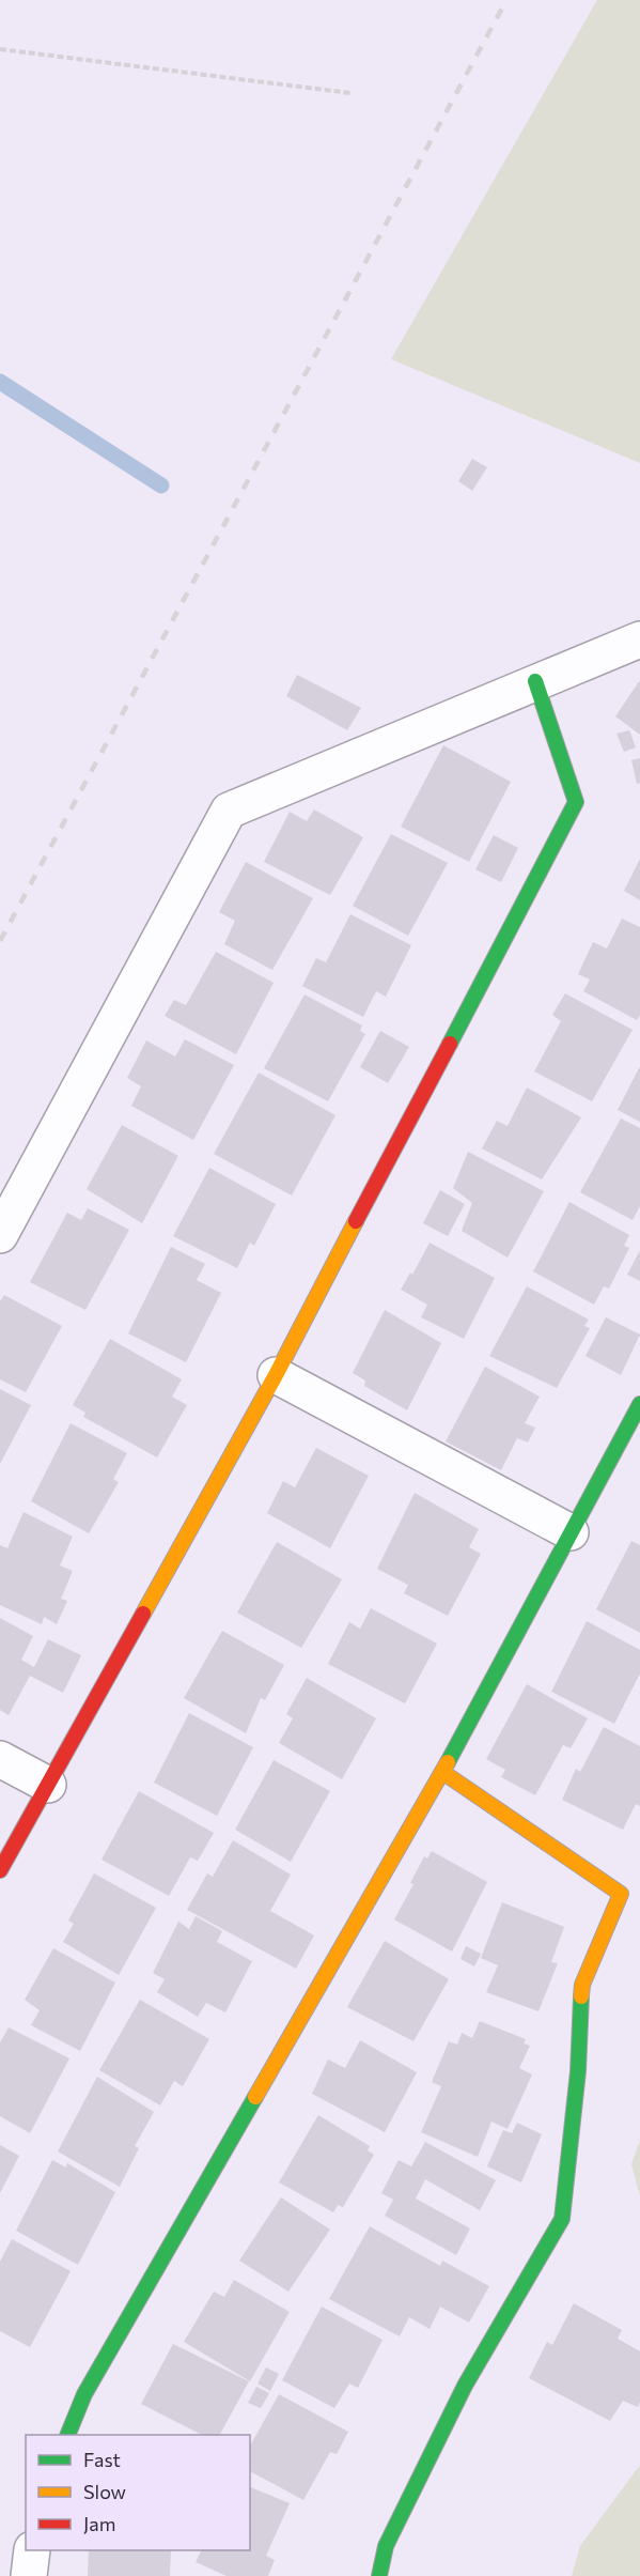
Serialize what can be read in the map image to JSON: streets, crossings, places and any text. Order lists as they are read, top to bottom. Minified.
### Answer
{"legend":["Fast","Slow","Jam"]}
